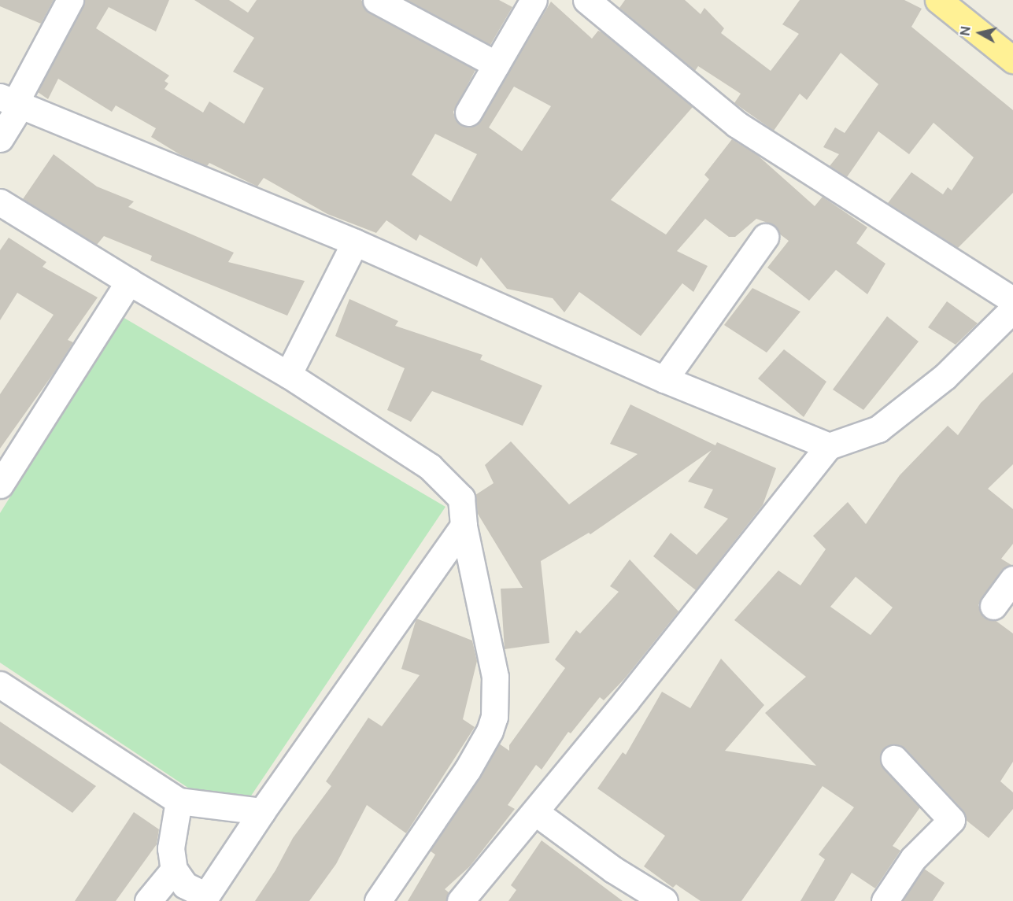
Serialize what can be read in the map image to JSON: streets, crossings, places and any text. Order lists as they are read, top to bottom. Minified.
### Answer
{"north":"left"}
